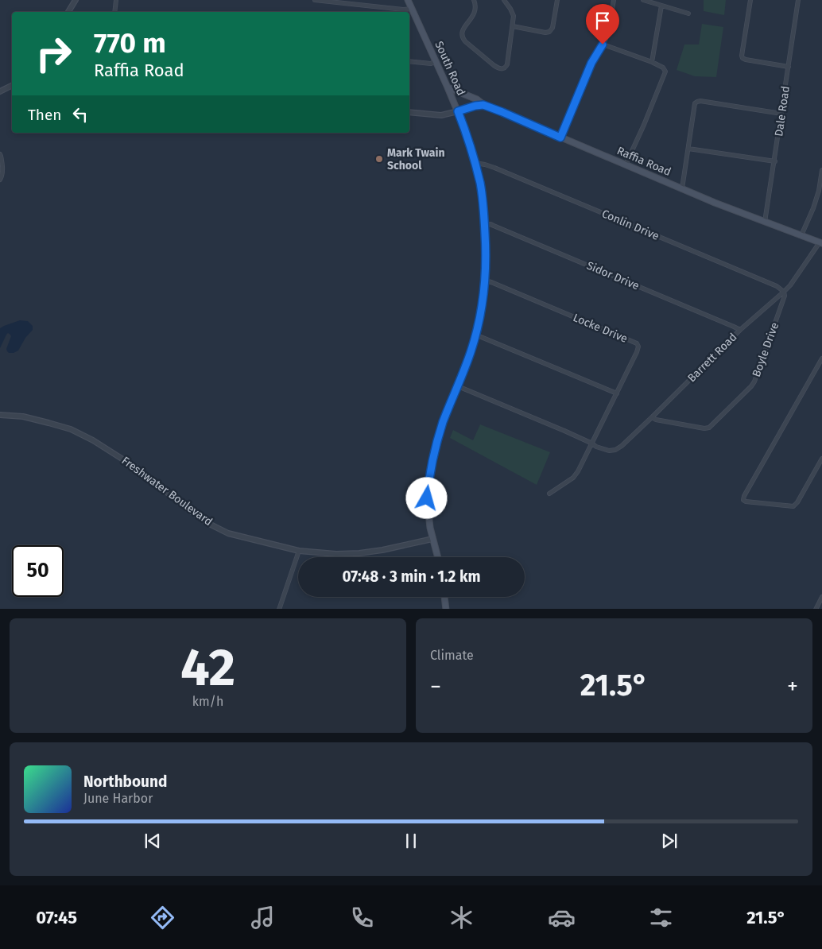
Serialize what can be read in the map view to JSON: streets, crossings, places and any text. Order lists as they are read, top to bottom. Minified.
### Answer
{"streets":{"main road":["South Road","Raffia Road"],"street":["Dale Road","Conlin Drive","Sidor Drive","Locke Drive","Boyle Drive","Barrett Road","Freshwater Boulevard"]},"crossings":[["South Road","Raffia Road"],["South Road","Conlin Drive"],["South Road","Sidor Drive"],["South Road","Locke Drive"],["South Road","Freshwater Boulevard"],["Dale Road","Raffia Road"],["Raffia Road","Barrett Road"],["Conlin Drive","Boyle Drive"],["Conlin Drive","Barrett Road"],["Sidor Drive","Barrett Road"],["Locke Drive","Barrett Road"],["Boyle Drive","Barrett Road"]],"places":["Mark Twain School"],"page":{"turn":["770 m","Raffia Road"],"then":"Then","limit":"50","trip":"07:48 · 3 min · 1.2 km","tile":[["42","km/h"],"Climate"],"heat":["−","21.5°","+"],"song":["Northbound","June Harbor"],"tabs":["07:45","21.5°"]}}
